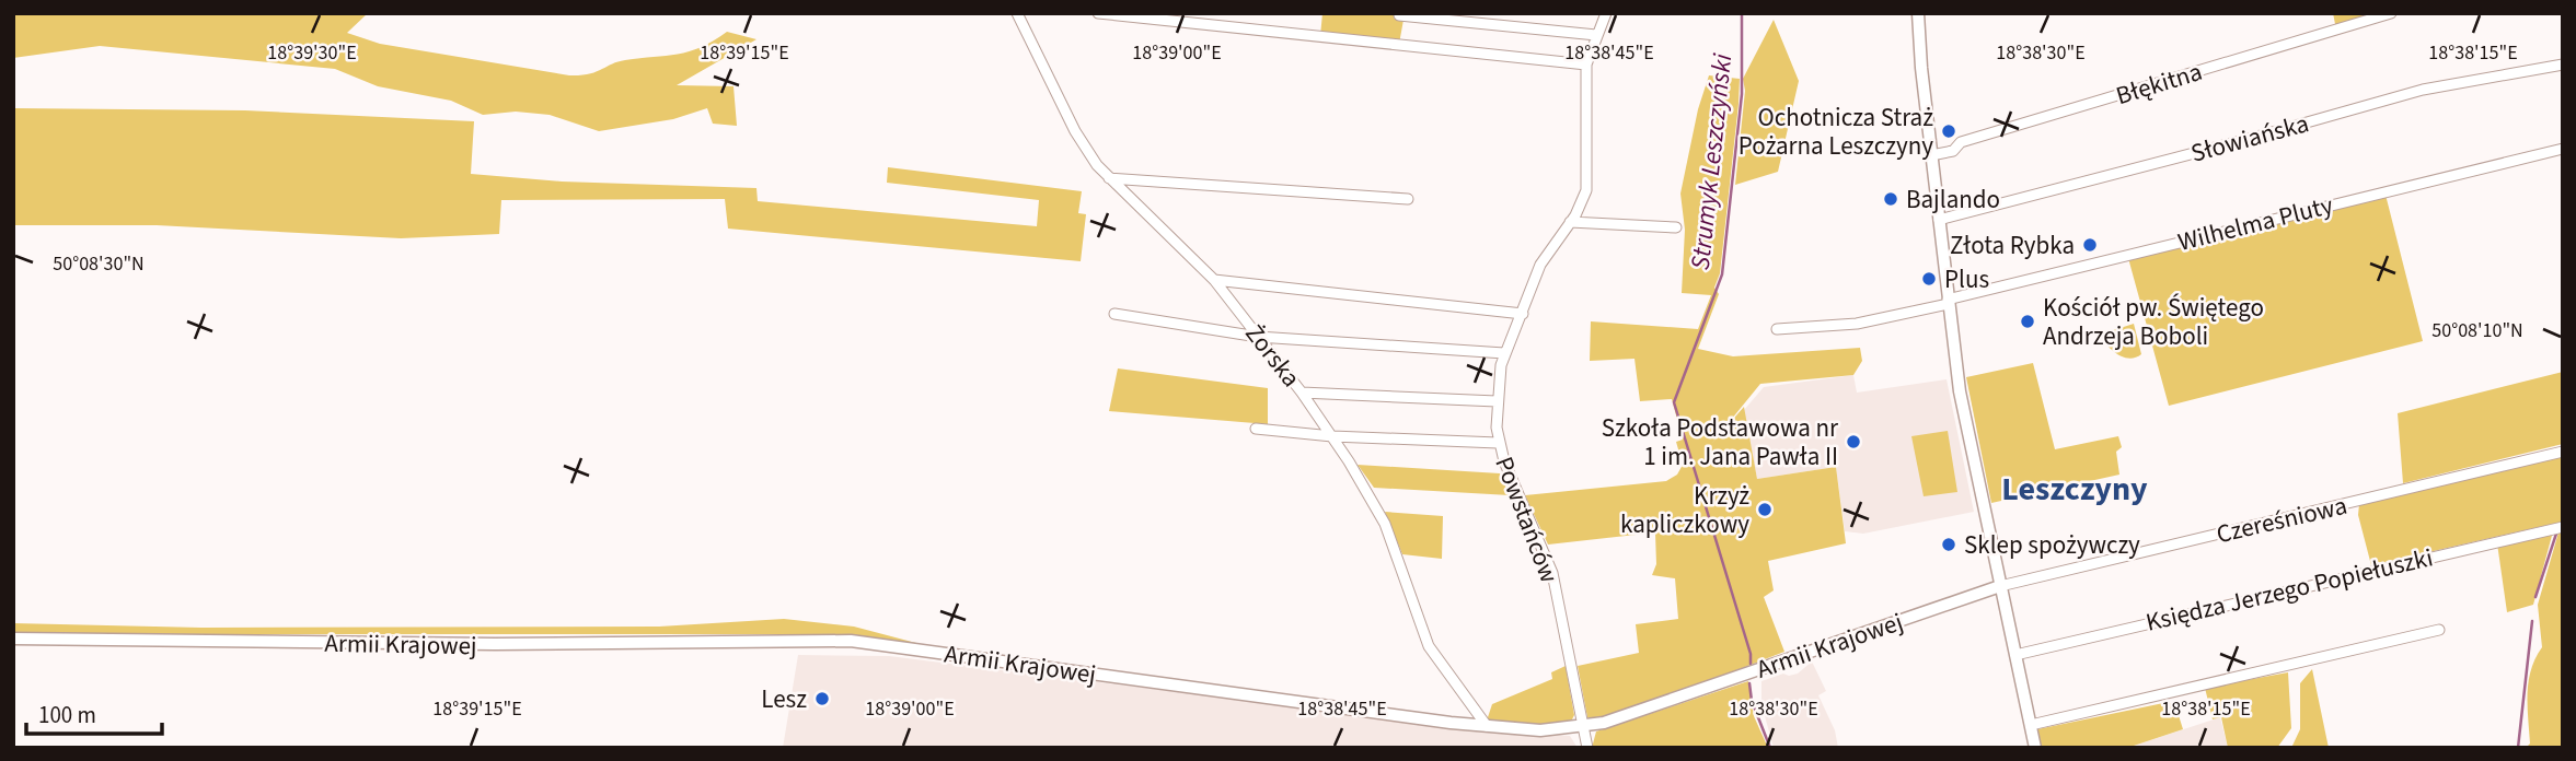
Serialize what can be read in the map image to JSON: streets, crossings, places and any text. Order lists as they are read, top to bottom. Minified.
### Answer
{"streets":{"street":["Błękitna","Słowiańska","Wilhelma Pluty","Żorska","Powstańców","Czereśniowa","Księdza Jerzego Popiełuszki","Armii Krajowej"]},"crossings":[["Żorska","Armii Krajowej"],["Powstańców","Armii Krajowej"],["Czereśniowa","Armii Krajowej"]],"districts":["Leszczyny"],"water":["Strumyk Leszczyński"],"places":["Ochotnicza Straż Pożarna Leszczyny","Bajlando","Złota Rybka","Plus","Kościół pw. Świętego Andrzeja Boboli","Szkoła Podstawowa nr 1 im. Jana Pawła II","Krzyż kapliczkowy","Sklep spożywczy","Lesz"],"scale_bar":"100 m","coordinates":["18°39'30\"E","18°39'15\"E","18°38'45\"E","18°38'30\"E","18°38'15\"E","18°39'00\"E","50°08'30\"N","50°08'10\"N"]}
